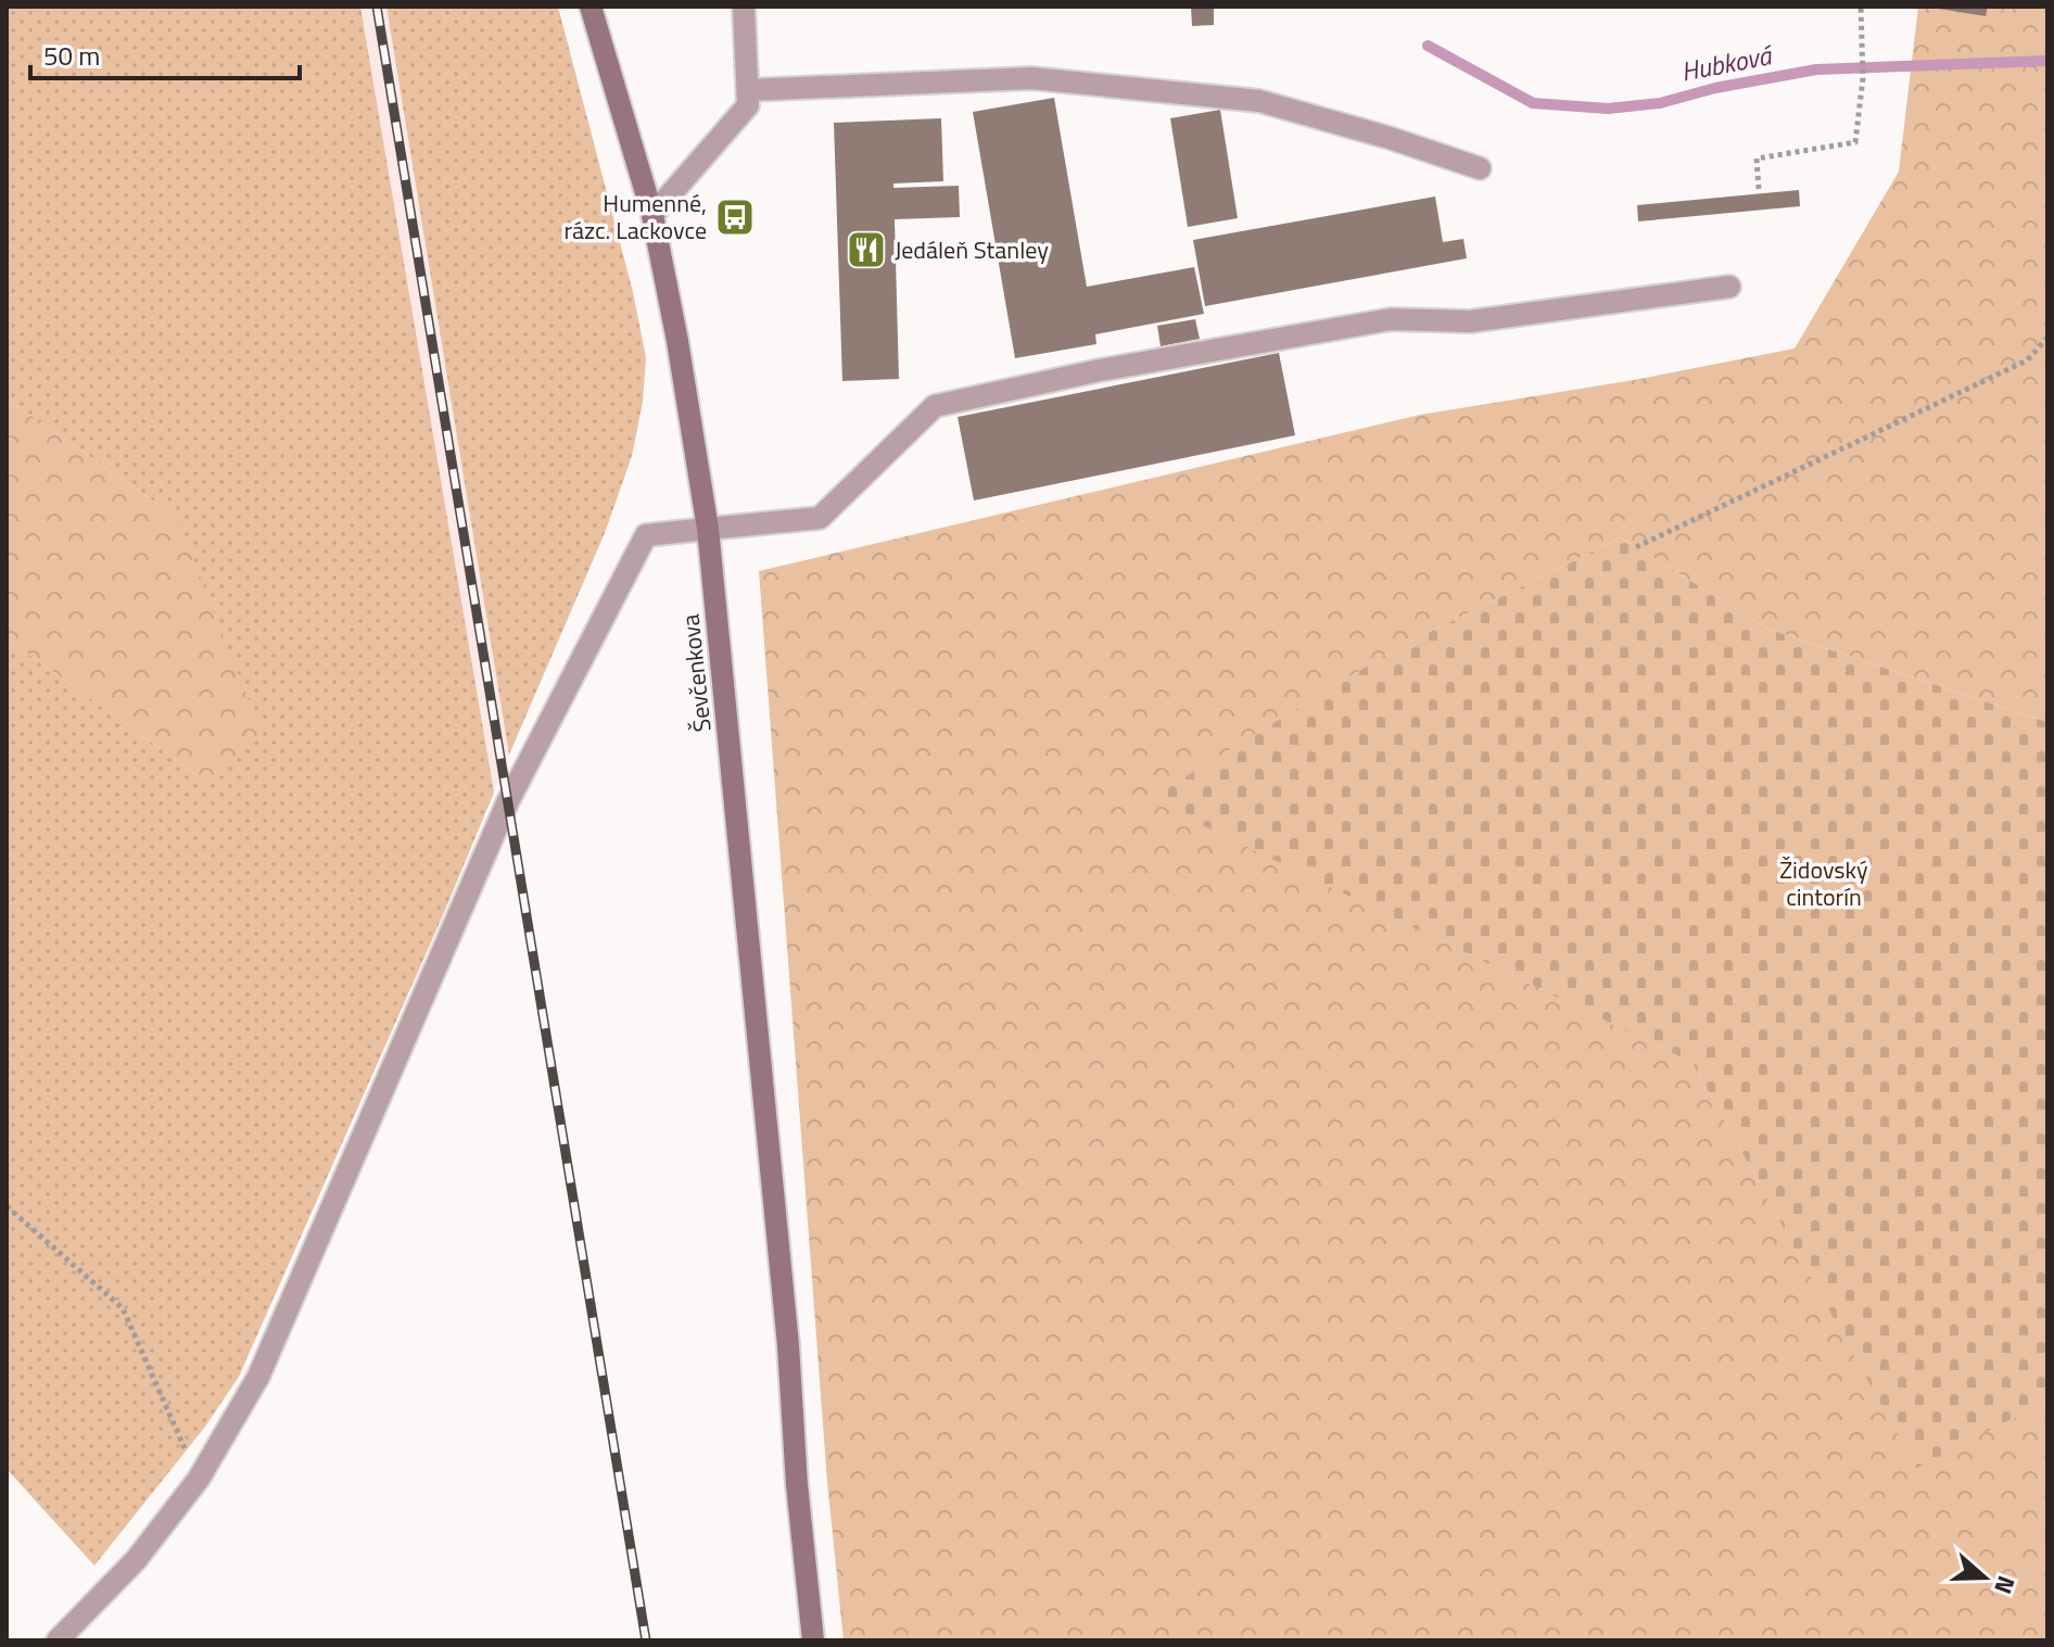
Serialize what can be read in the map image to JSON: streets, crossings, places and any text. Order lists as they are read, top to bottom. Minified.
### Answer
{"streets":{"main road":["Ševčenkova"]},"water":["Hubková"],"parks":["Židovský cintorín"],"places":{"bus stop":["Humenné, rázc. Lackovce"],"restaurant":["Jedáleň Stanley"]},"scale_bar":"50 m","north":"right"}
